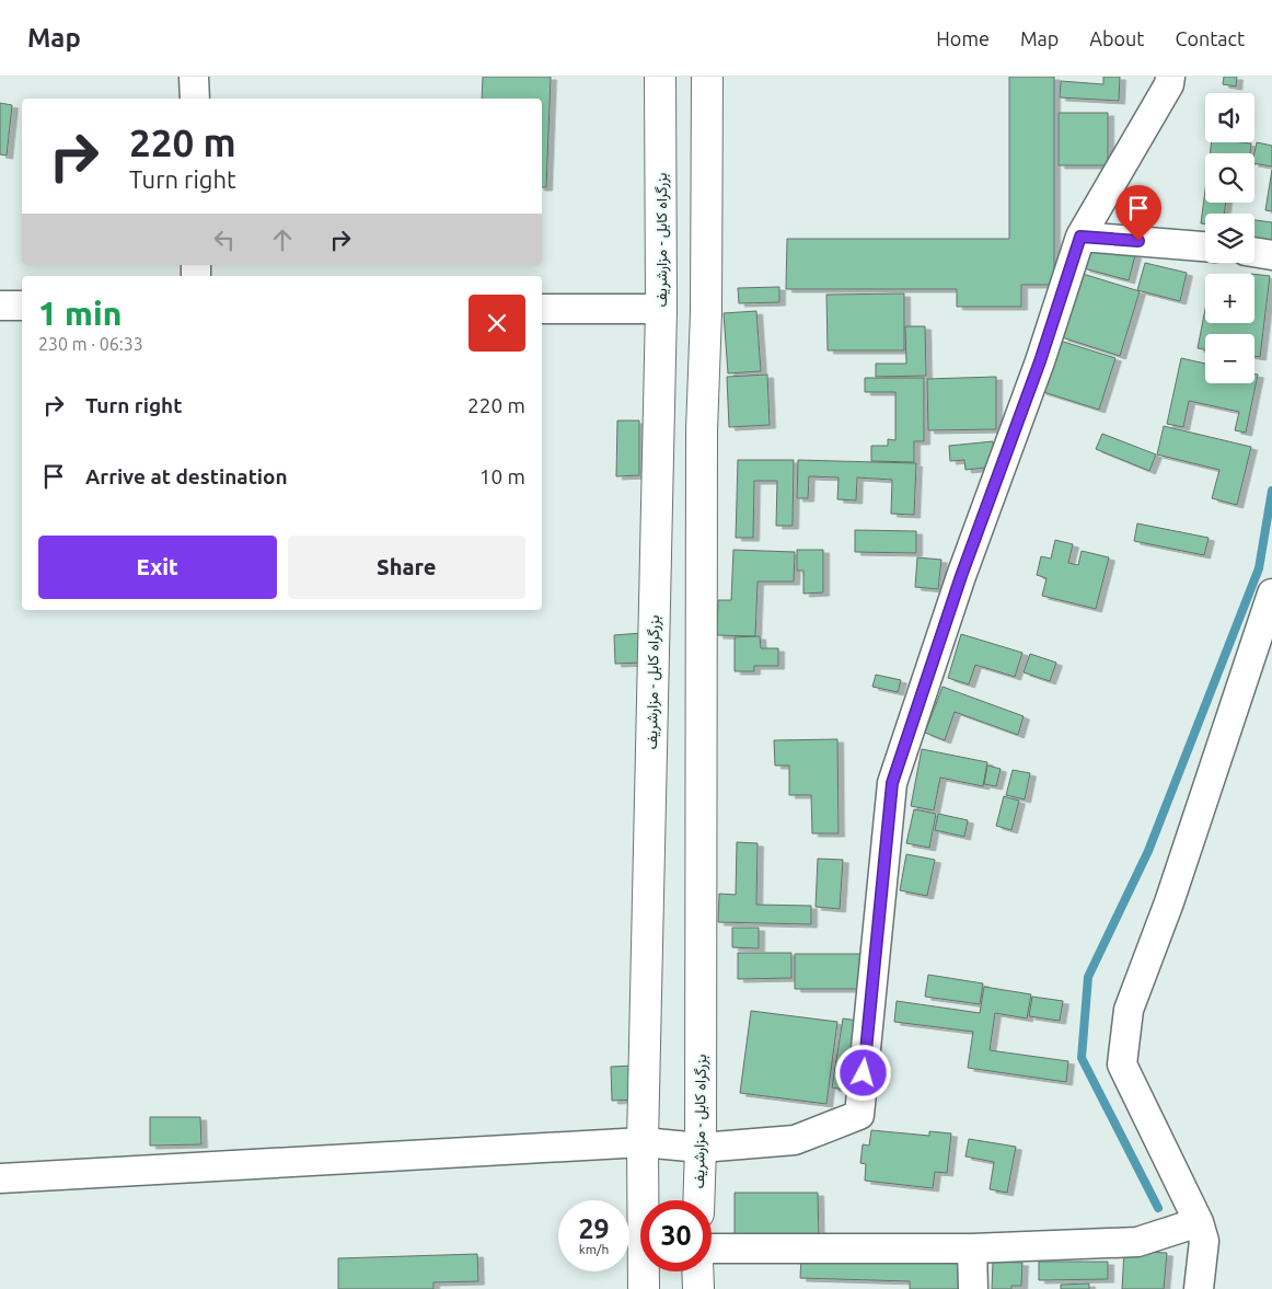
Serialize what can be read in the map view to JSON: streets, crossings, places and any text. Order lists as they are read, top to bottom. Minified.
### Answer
{"streets":{"highway":["بزرگراه کابل - مزارشریف"]},"page":{"header":"Map","nav":["Home","Map","About","Contact"],"map_buttons":["+","−"],"turn":["220 m","Turn right"],"heading":["1 min","230 m · 06:33"],"list":[{"name":"Turn right","value":"220 m"},{"name":"Arrive at destination","value":"10 m"}],"buttons":["Exit","Share"],"speed":"29 km/h","limit":"30"}}
